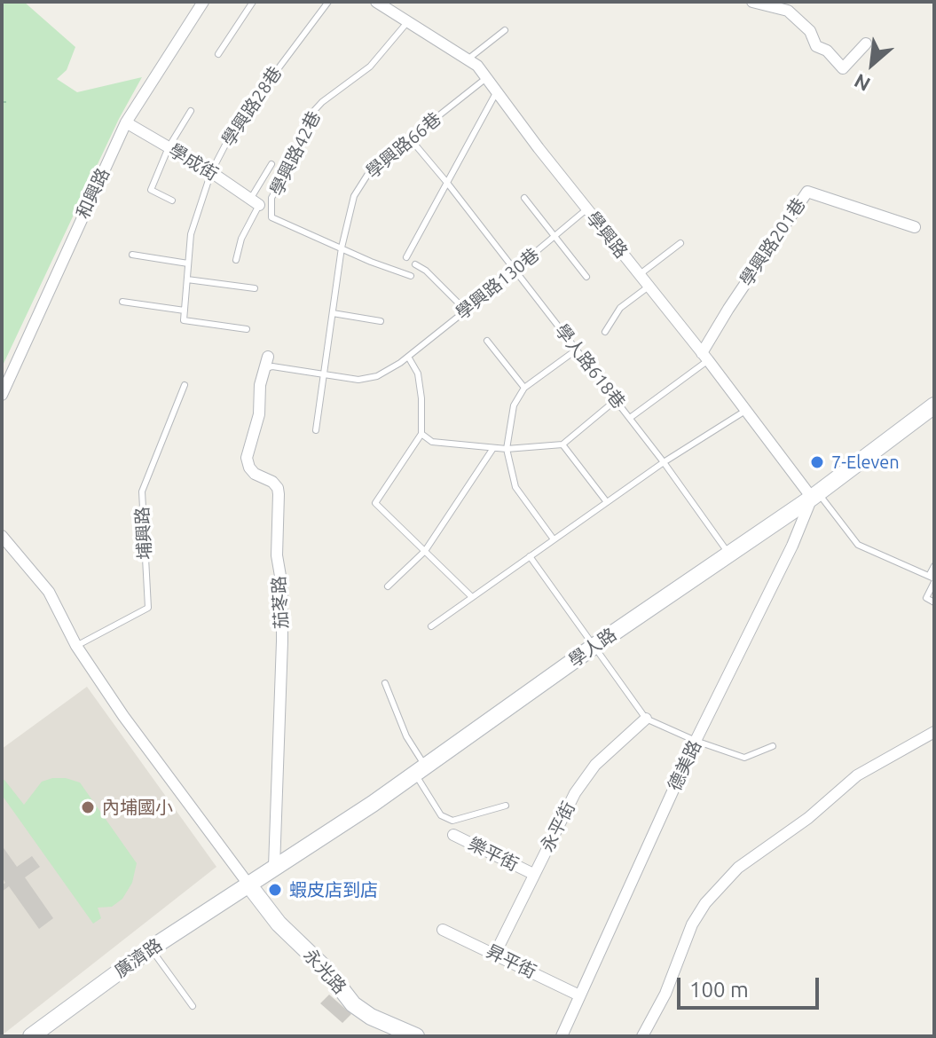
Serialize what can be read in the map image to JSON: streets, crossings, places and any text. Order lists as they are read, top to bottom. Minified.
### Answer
{"streets":{"main road":["學人路","廣濟路","永光路"],"street":["學成街","和興路","學興路","學興路201巷","茄苳路","德美路","永平街","樂平街","昇平街"],"lane":["學興路28巷","學興路66巷","學興路42巷","學興路130巷","學人路618巷","埔興路"]},"crossings":[["學興路28巷","學成街"],["學興路66巷","學興路42巷"],["學興路66巷","學興路"],["學興路66巷","學興路130巷"],["學興路66巷","學人路618巷"],["學興路42巷","學興路"],["學成街","和興路"],["學興路","學興路201巷"],["學興路","學興路130巷"],["學興路","學人路"],["學興路","德美路"],["學興路130巷","學人路618巷"],["學興路130巷","茄苳路"],["學人路618巷","學人路"],["茄苳路","學人路"],["學人路","德美路"],["學人路","廣濟路"],["學人路","永光路"],["德美路","昇平街"],["永平街","樂平街"],["永平街","昇平街"],["廣濟路","永光路"]],"places":["7-Eleven","內埔國小","蝦皮店到店"],"scale_bar":"100 m","north":"bottom left"}
